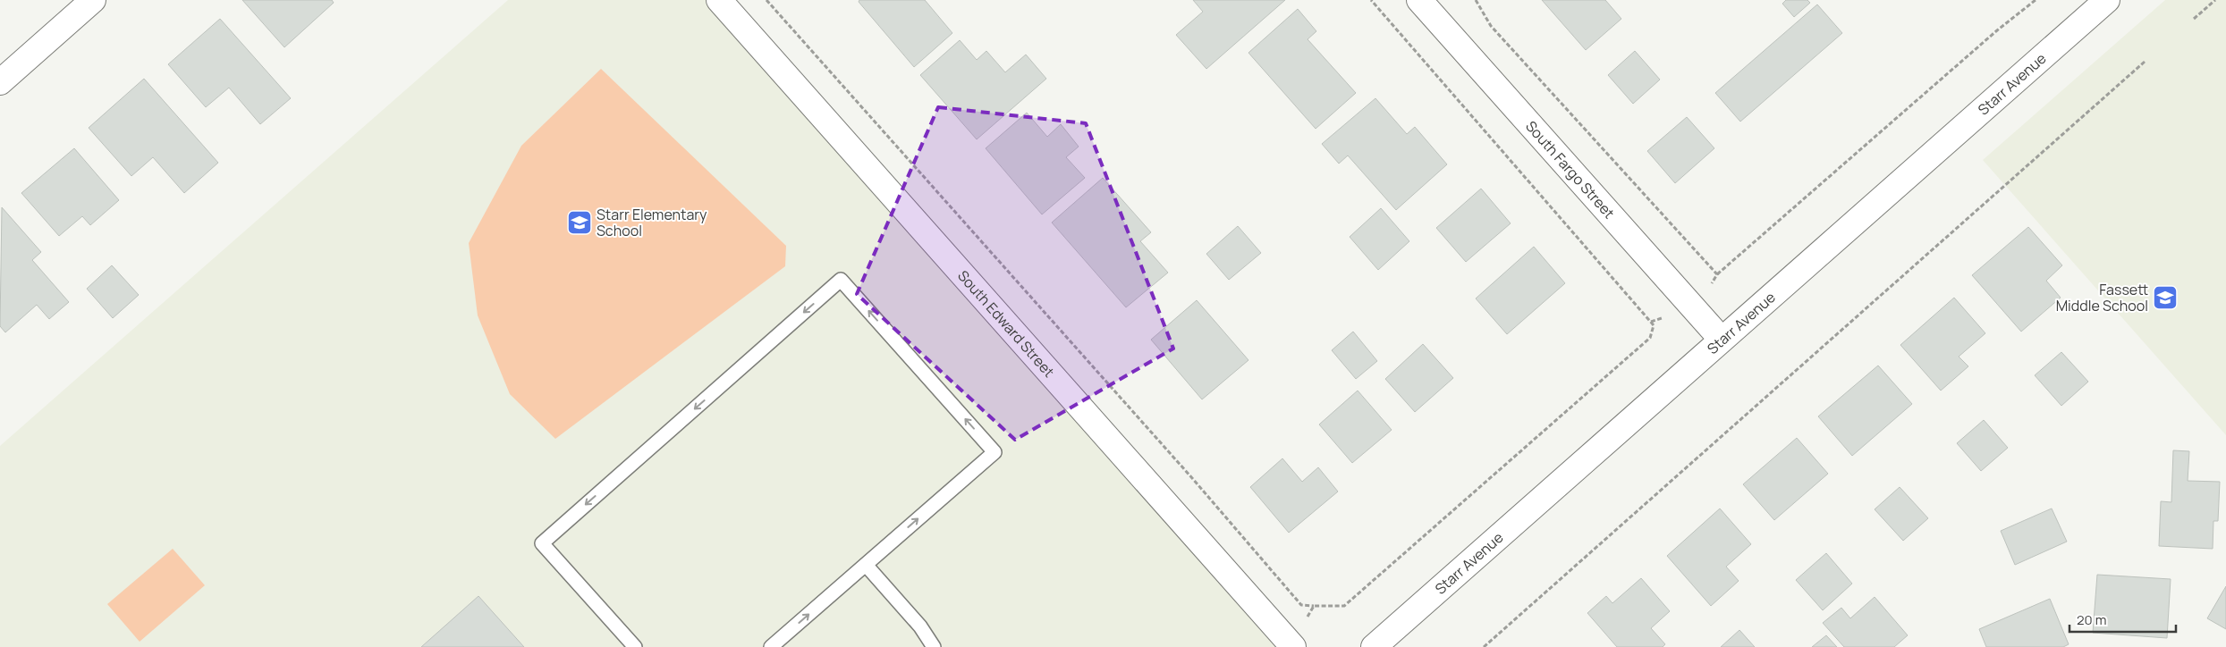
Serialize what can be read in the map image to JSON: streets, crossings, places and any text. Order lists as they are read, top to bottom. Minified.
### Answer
{"streets":{"street":["Starr Avenue","South Fargo Street","South Edward Street"]},"crossings":[["Starr Avenue","South Fargo Street"]],"places":{"school or university":["Starr Elementary School","Fassett Middle School"]},"scale_bar":"20 m"}
